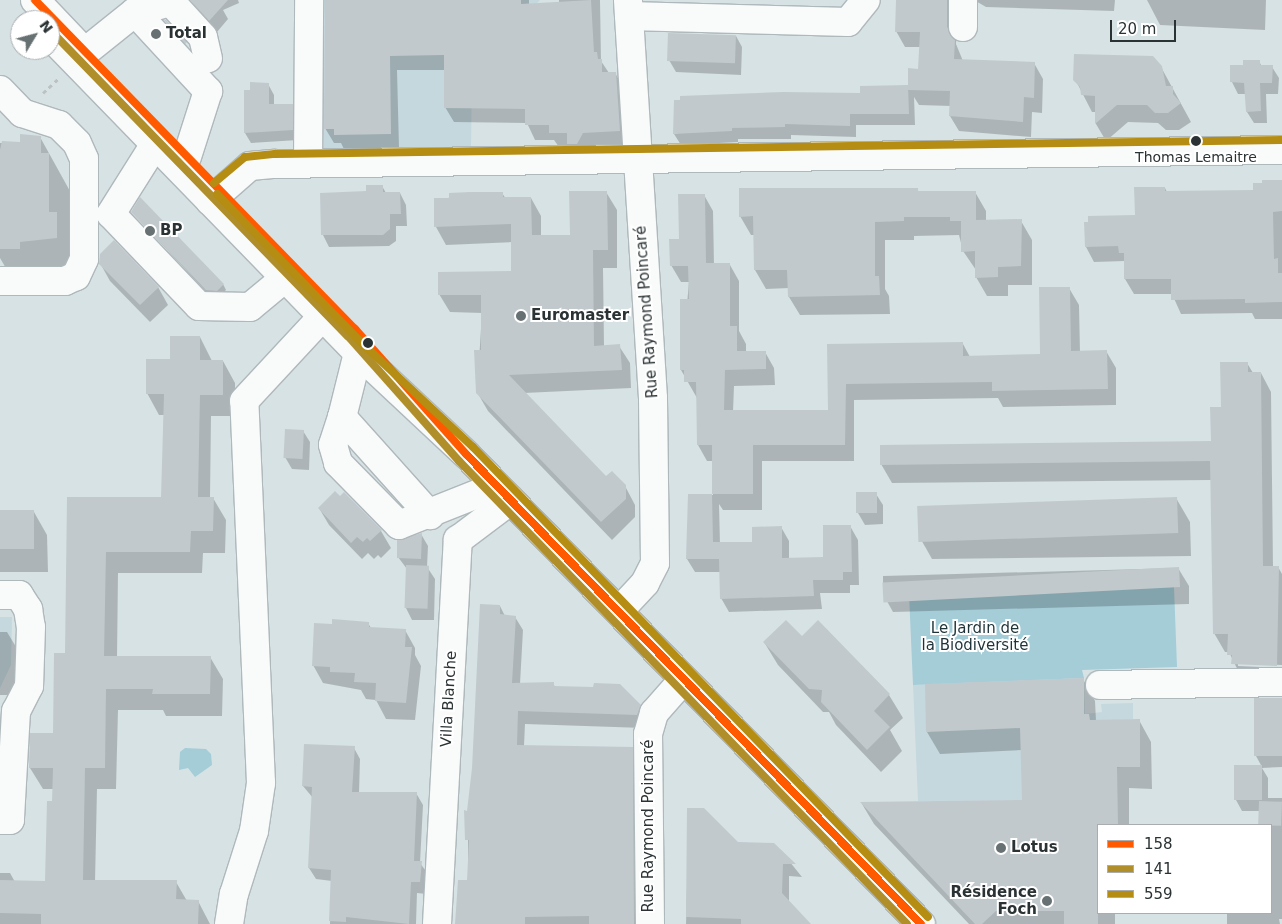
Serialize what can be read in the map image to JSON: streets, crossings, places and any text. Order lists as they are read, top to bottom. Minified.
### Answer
{"streets":{"street":["Rue Raymond Poincaré","Villa Blanche"]},"parks":["Le Jardin de la Biodiversité"],"places":["Total","Thomas Lemaitre","BP","Euromaster","Lotus","Résidence Foch"],"lines":["transit line 158","transit line 141","transit line 559"],"legend":["158","141","559"],"scale_bar":"20 m","north":"top right"}
